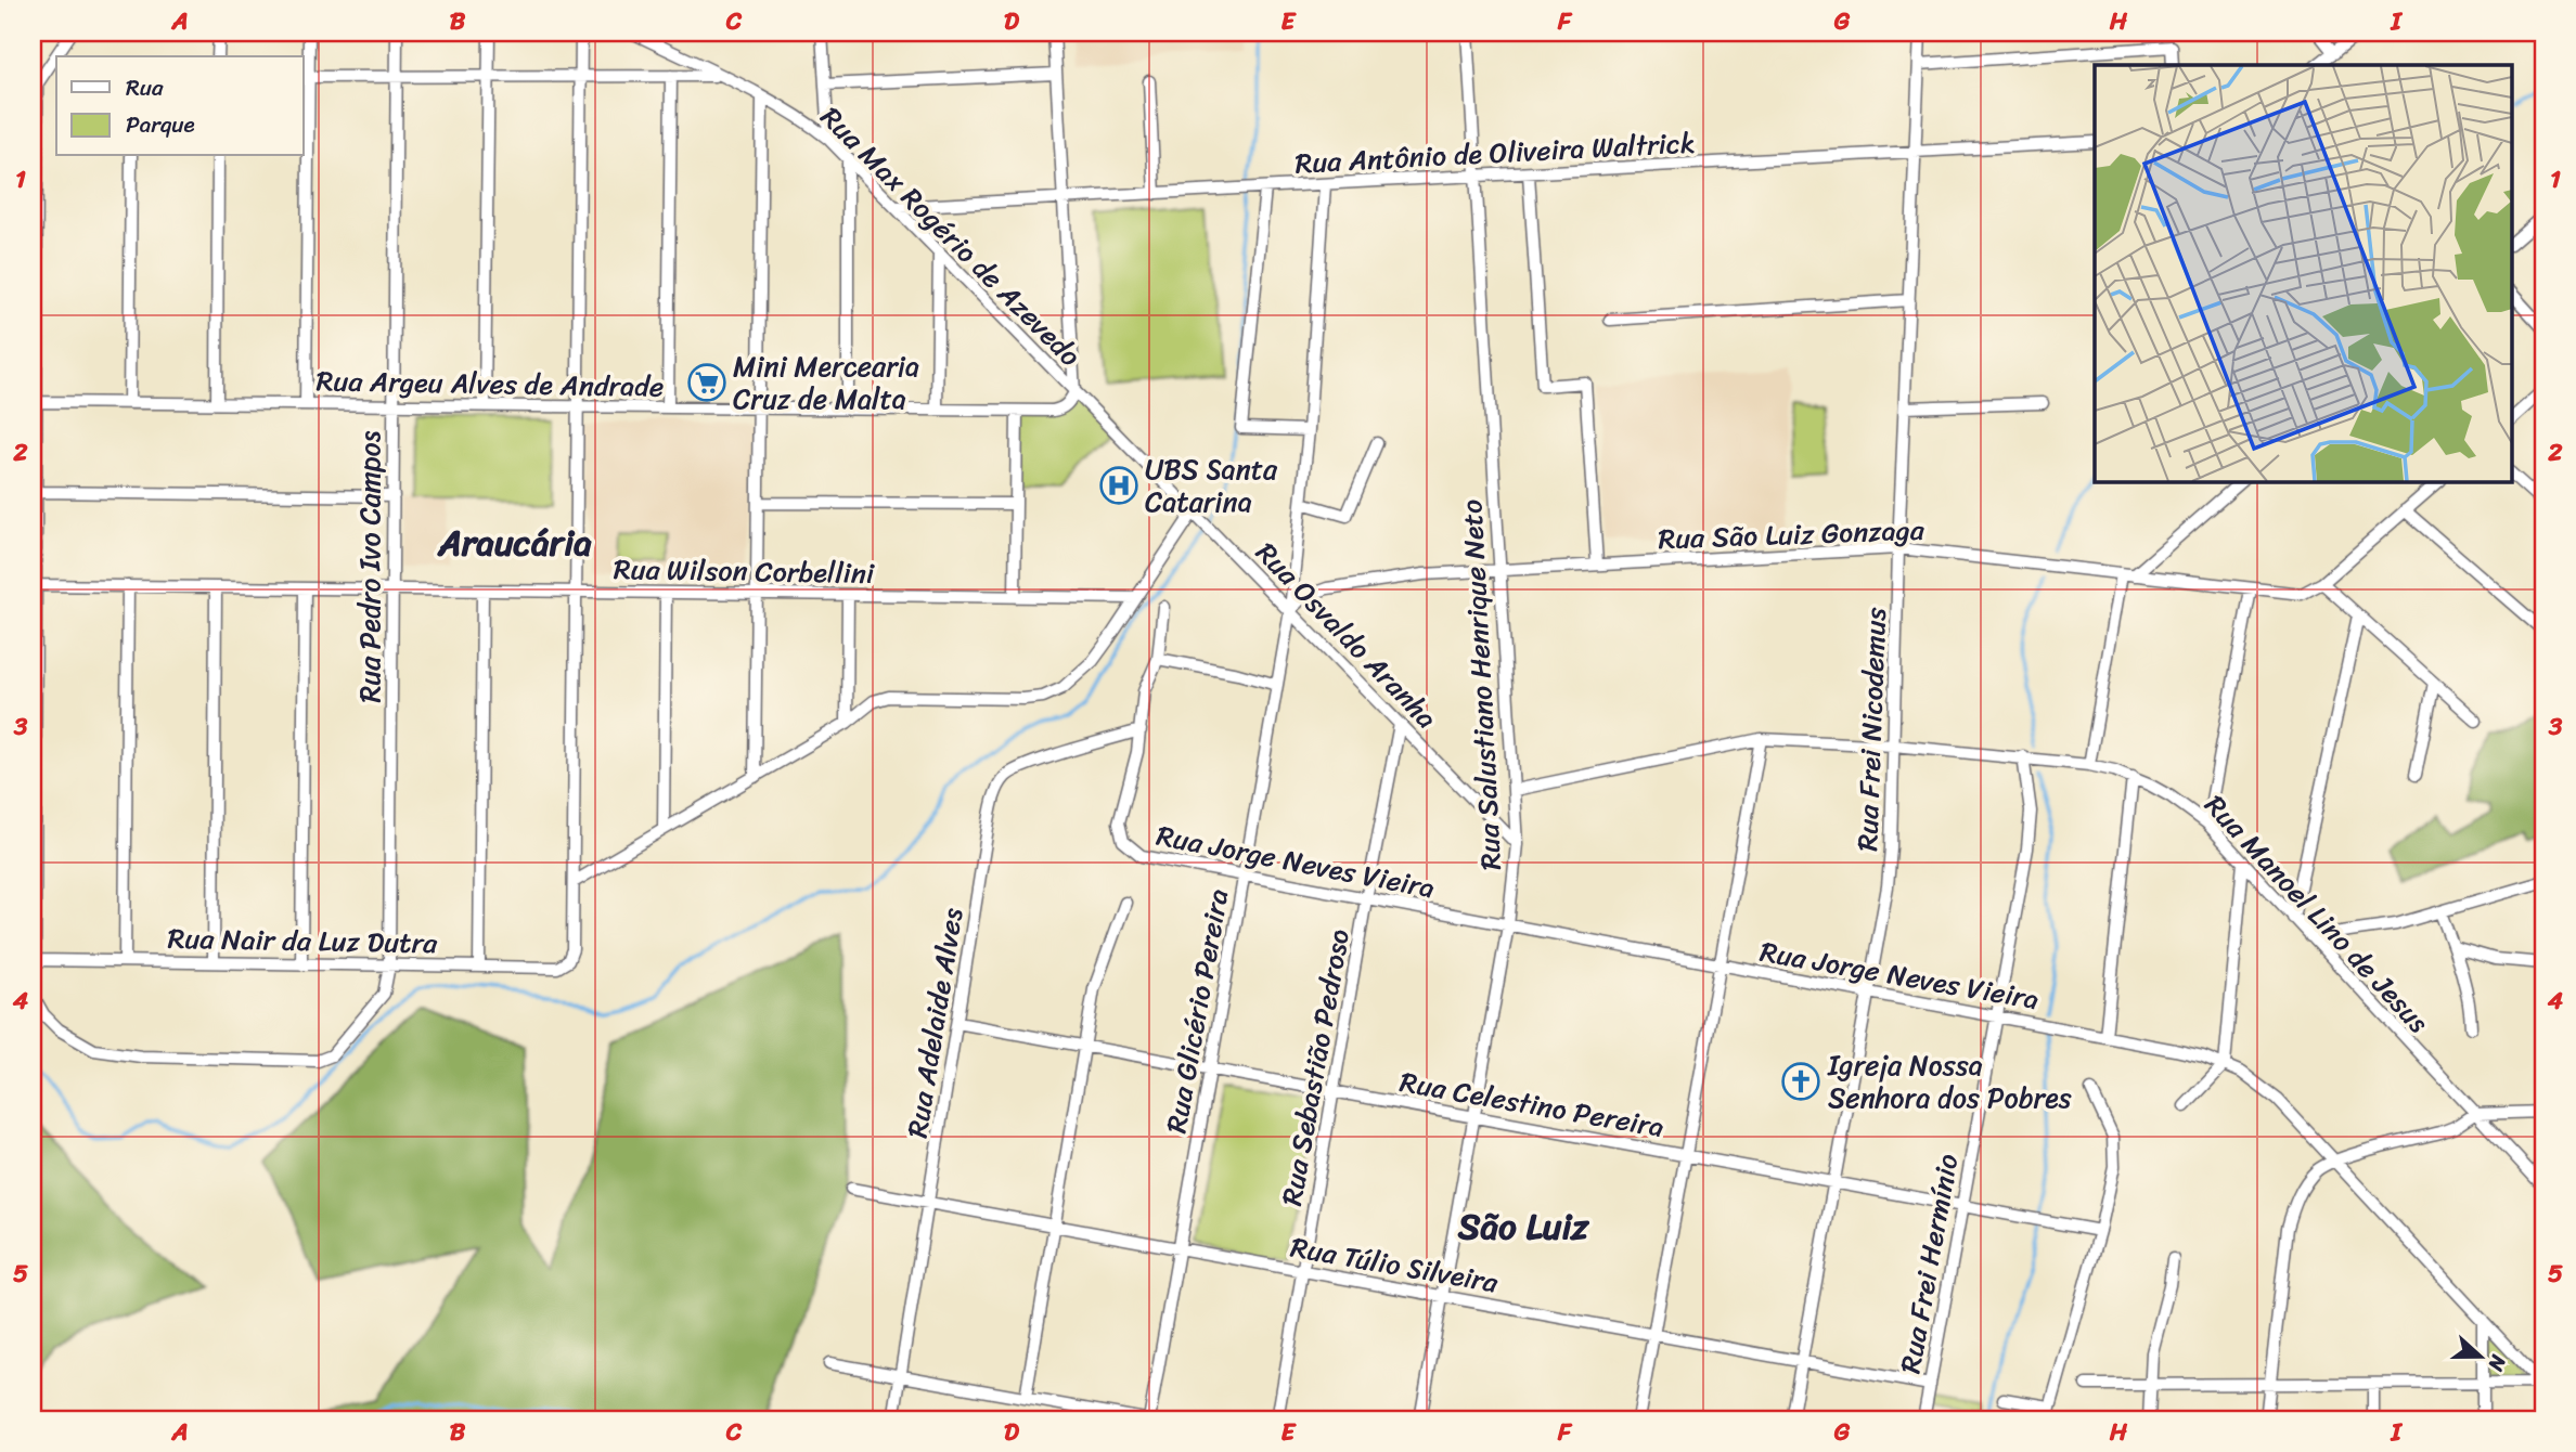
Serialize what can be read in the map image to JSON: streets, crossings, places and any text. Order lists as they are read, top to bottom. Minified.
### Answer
{"streets":{"street":["Rua Antônio de Oliveira Waltrick","Rua Max Rogério de Azevedo","Rua Argeu Alves de Andrade","Rua São Luiz Gonzaga","Rua Pedro Ivo Campos","Rua Wilson Corbellini","Rua Osvaldo Aranha","Rua Salustiano Henrique Neto","Rua Frei Nicodemus","Rua Jorge Neves Vieira","Rua Manoel Lino de Jesus","Rua Nair da Luz Dutra","Rua Glicério Pereira","Rua Adelaide Alves","Rua Sebastião Pedroso","Rua Celestino Pereira","Rua Frei Hermínio","Rua Túlio Silveira"]},"crossings":[["Rua Antônio de Oliveira Waltrick","Rua Max Rogério de Azevedo"],["Rua Antônio de Oliveira Waltrick","Rua Salustiano Henrique Neto"],["Rua Antônio de Oliveira Waltrick","Rua Frei Nicodemus"],["Rua Antônio de Oliveira Waltrick","Rua Glicério Pereira"],["Rua Max Rogério de Azevedo","Rua Argeu Alves de Andrade"],["Rua Max Rogério de Azevedo","Rua Osvaldo Aranha"],["Rua Argeu Alves de Andrade","Rua Pedro Ivo Campos"],["Rua Argeu Alves de Andrade","Rua Osvaldo Aranha"],["Rua São Luiz Gonzaga","Rua Osvaldo Aranha"],["Rua São Luiz Gonzaga","Rua Salustiano Henrique Neto"],["Rua São Luiz Gonzaga","Rua Frei Nicodemus"],["Rua São Luiz Gonzaga","Rua Glicério Pereira"],["Rua Pedro Ivo Campos","Rua Wilson Corbellini"],["Rua Pedro Ivo Campos","Rua Nair da Luz Dutra"],["Rua Osvaldo Aranha","Rua Salustiano Henrique Neto"],["Rua Osvaldo Aranha","Rua Glicério Pereira"],["Rua Osvaldo Aranha","Rua Sebastião Pedroso"],["Rua Salustiano Henrique Neto","Rua Jorge Neves Vieira"],["Rua Salustiano Henrique Neto","Rua Manoel Lino de Jesus"],["Rua Salustiano Henrique Neto","Rua Celestino Pereira"],["Rua Salustiano Henrique Neto","Rua Túlio Silveira"],["Rua Frei Nicodemus","Rua Jorge Neves Vieira"],["Rua Frei Nicodemus","Rua Manoel Lino de Jesus"],["Rua Frei Nicodemus","Rua Celestino Pereira"],["Rua Frei Nicodemus","Rua Túlio Silveira"],["Rua Jorge Neves Vieira","Rua Glicério Pereira"],["Rua Jorge Neves Vieira","Rua Adelaide Alves"],["Rua Jorge Neves Vieira","Rua Sebastião Pedroso"],["Rua Jorge Neves Vieira","Rua Frei Hermínio"],["Rua Manoel Lino de Jesus","Rua Frei Hermínio"],["Rua Glicério Pereira","Rua Celestino Pereira"],["Rua Glicério Pereira","Rua Túlio Silveira"],["Rua Adelaide Alves","Rua Celestino Pereira"],["Rua Adelaide Alves","Rua Túlio Silveira"],["Rua Sebastião Pedroso","Rua Celestino Pereira"],["Rua Sebastião Pedroso","Rua Túlio Silveira"],["Rua Celestino Pereira","Rua Frei Hermínio"],["Rua Frei Hermínio","Rua Túlio Silveira"]],"districts":["Araucária","São Luiz"],"places":{"supermarket":["Mini Mercearia Cruz de Malta"],"hospital":["UBS Santa Catarina"],"church":["Igreja Nossa Senhora dos Pobres"]},"legend":["Rua","Parque"],"north":"right","grid":{"columns":["A","B","C","D","E","F","G","H","I"],"rows":["1","2","3","4","5"]}}
